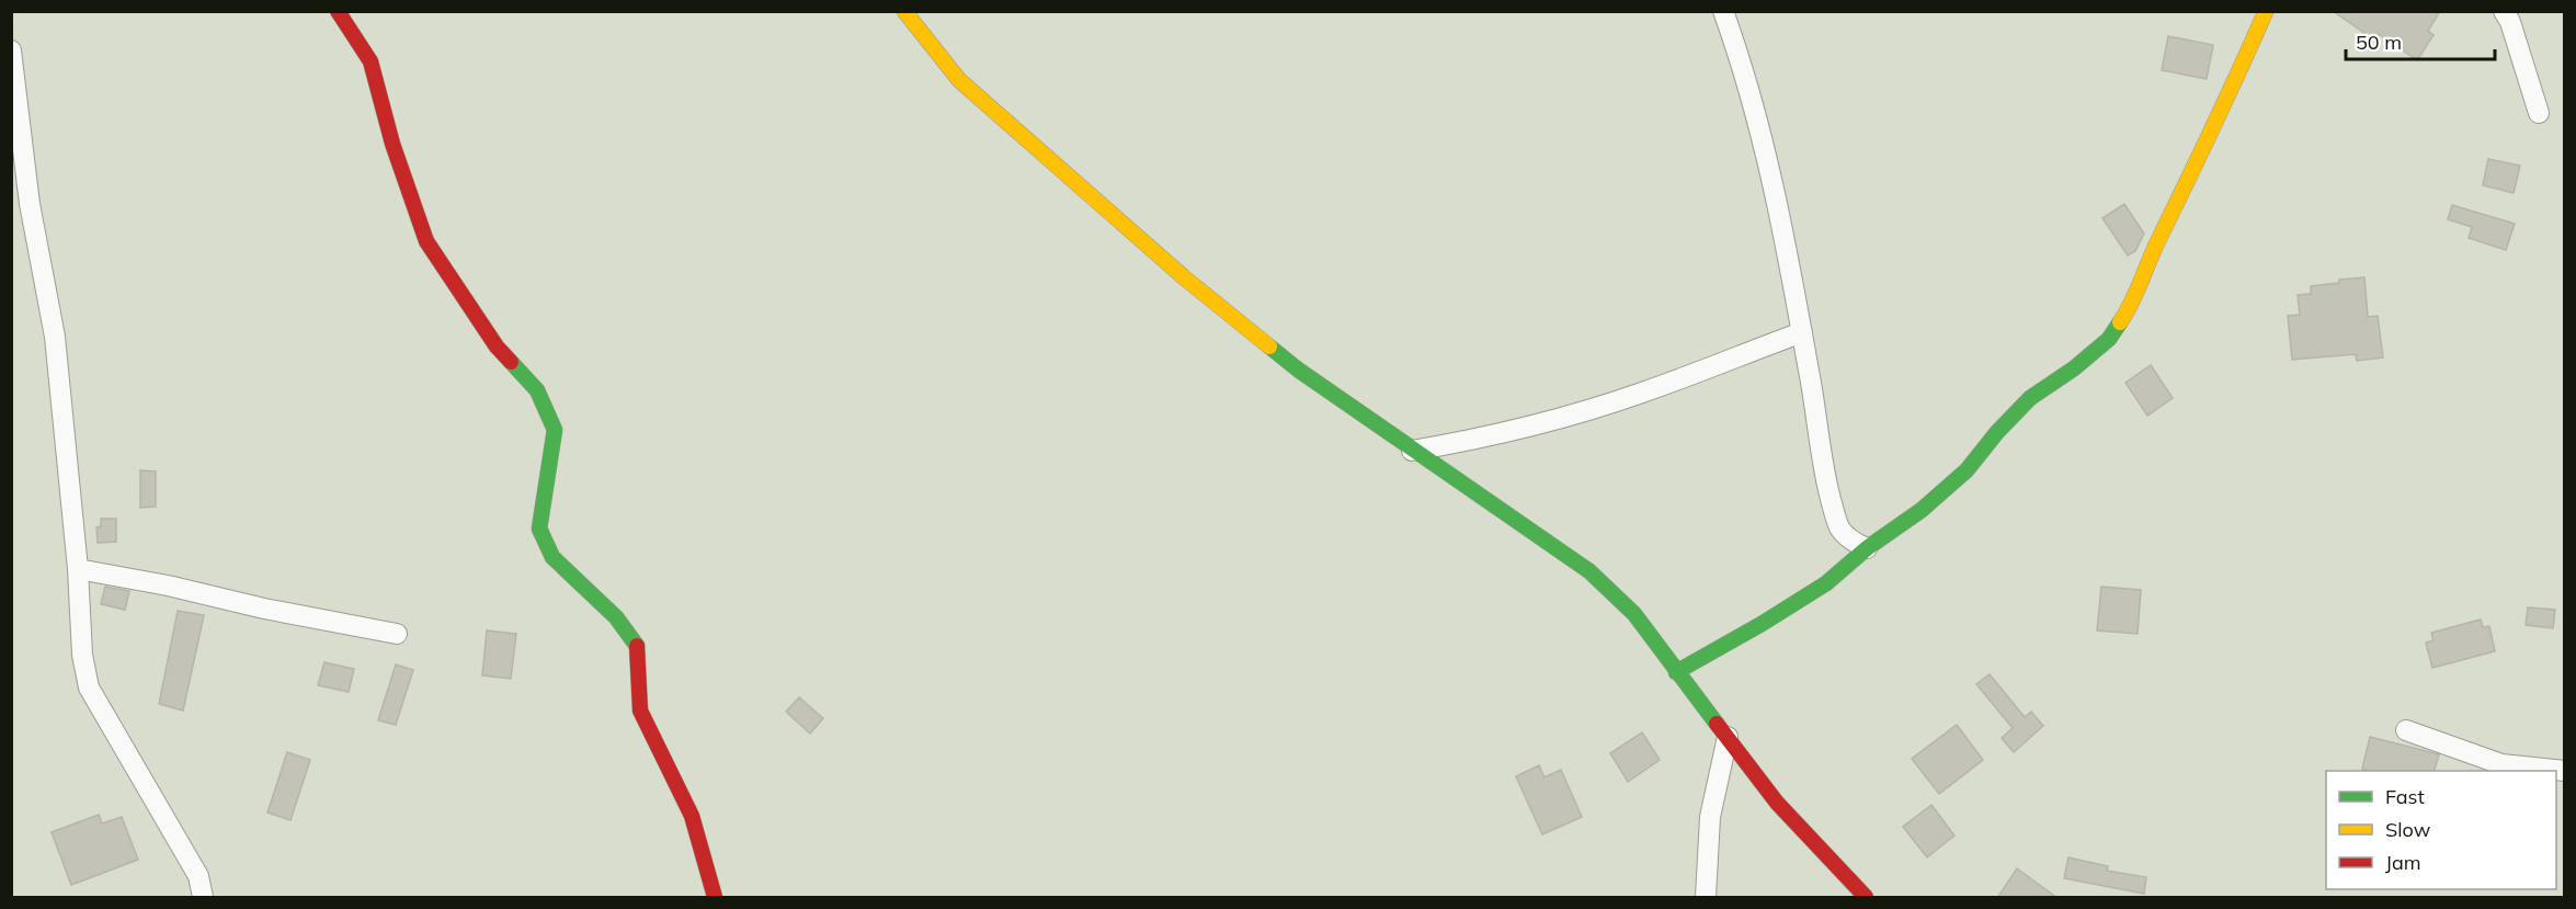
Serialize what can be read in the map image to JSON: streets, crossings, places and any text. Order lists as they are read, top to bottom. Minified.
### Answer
{"legend":["Fast","Slow","Jam"],"scale_bar":"50 m"}
